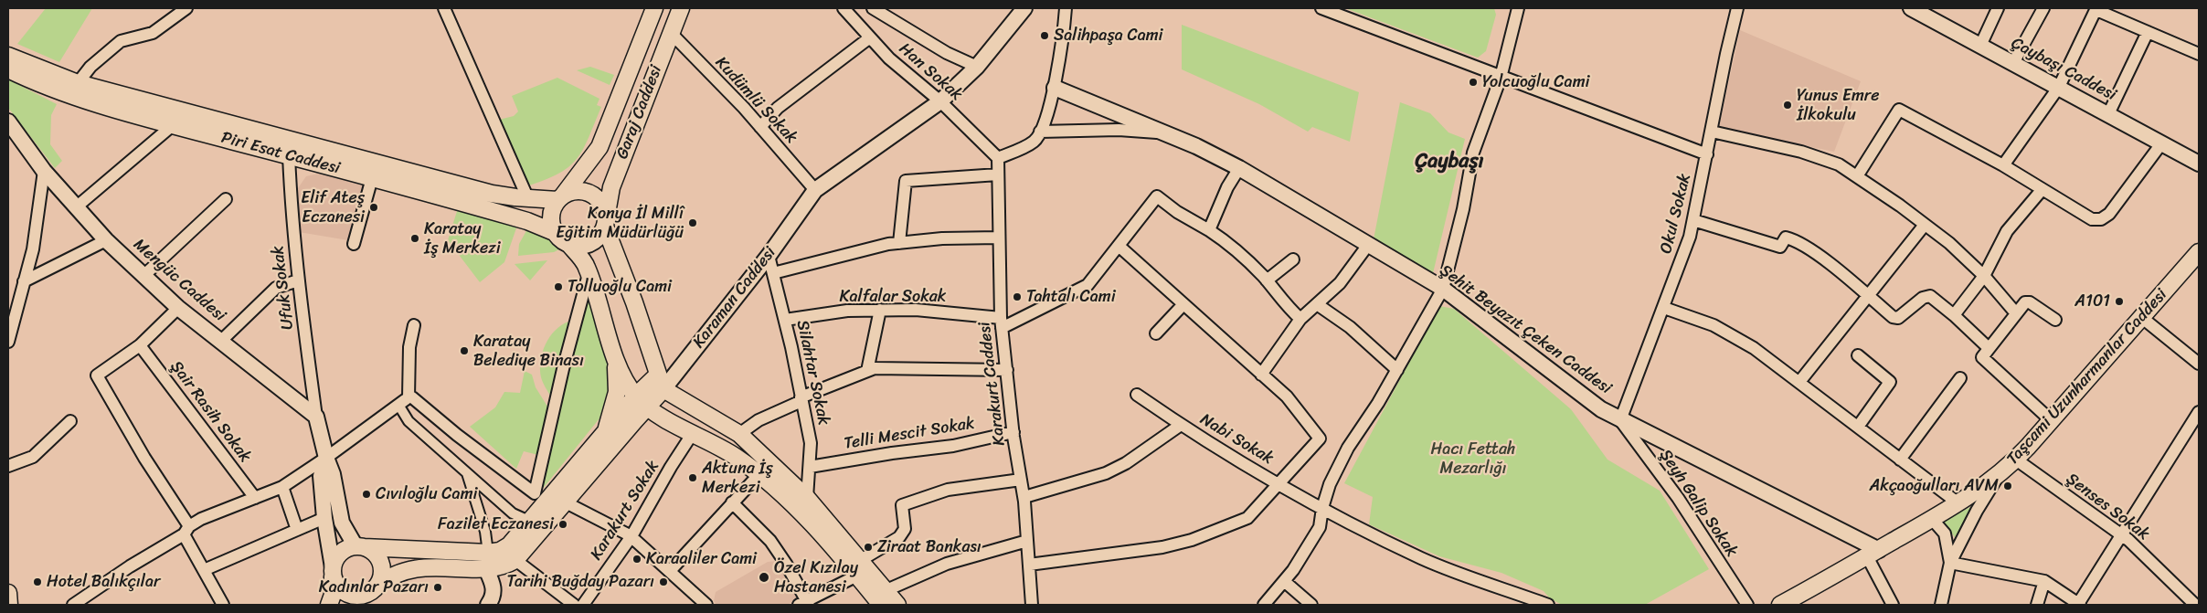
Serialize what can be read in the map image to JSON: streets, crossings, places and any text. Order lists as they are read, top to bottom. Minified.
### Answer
{"streets":{"main road":["Garaj Caddesi","Piri Esat Caddesi","Karaman Caddesi","Taşcami Uzunharmanlar Caddesi"],"street":["Çaybaşı Caddesi","Han Sokak","Kudümlü Sokak","Okul Sokak","Mengüc Caddesi","Ufuk Sokak","Kalfalar Sokak","Şehit Beyazıt Çeken Caddesi","Silahtar Sokak","Karakurt Caddesi","Şair Rasih Sokak","Telli Mescit Sokak","Nabi Sokak","Şeyh Galip Sokak","Şenses Sokak","Karakurt Sokak"]},"crossings":[["Han Sokak","Karaman Caddesi"],["Han Sokak","Karakurt Caddesi"],["Kudümlü Sokak","Garaj Caddesi"],["Kudümlü Sokak","Karaman Caddesi"],["Garaj Caddesi","Piri Esat Caddesi"],["Piri Esat Caddesi","Ufuk Sokak"],["Okul Sokak","Şehit Beyazıt Çeken Caddesi"],["Okul Sokak","Şeyh Galip Sokak"],["Mengüc Caddesi","Ufuk Sokak"],["Kalfalar Sokak","Silahtar Sokak"],["Kalfalar Sokak","Karakurt Caddesi"],["Karaman Caddesi","Silahtar Sokak"],["Şehit Beyazıt Çeken Caddesi","Taşcami Uzunharmanlar Caddesi"],["Şehit Beyazıt Çeken Caddesi","Şeyh Galip Sokak"],["Silahtar Sokak","Telli Mescit Sokak"],["Taşcami Uzunharmanlar Caddesi","Şenses Sokak"],["Karakurt Caddesi","Telli Mescit Sokak"]],"districts":["Çaybaşı"],"parks":["Hacı Fettah Mezarlığı"],"places":["Salihpaşa Cami","Yolcuoğlu Cami","Yunus Emre İlkokulu","Elif Ateş Eczanesi","Konya İl Millî Eğitim Müdürlüğü","Karatay İş Merkezi","Tolluoğlu Cami","Tahtalı Cami","A101","Karatay Belediye Binası","Aktuna İş Merkezi","Akçaoğulları AVM","Cıvıloğlu Cami","Fazilet Eczanesi","Ziraat Bankası","Karaaliler Cami","Özel Kızılay Hastanesi","Hotel Balıkçılar","Tarihi Buğday Pazarı","Kadınlar Pazarı"]}
